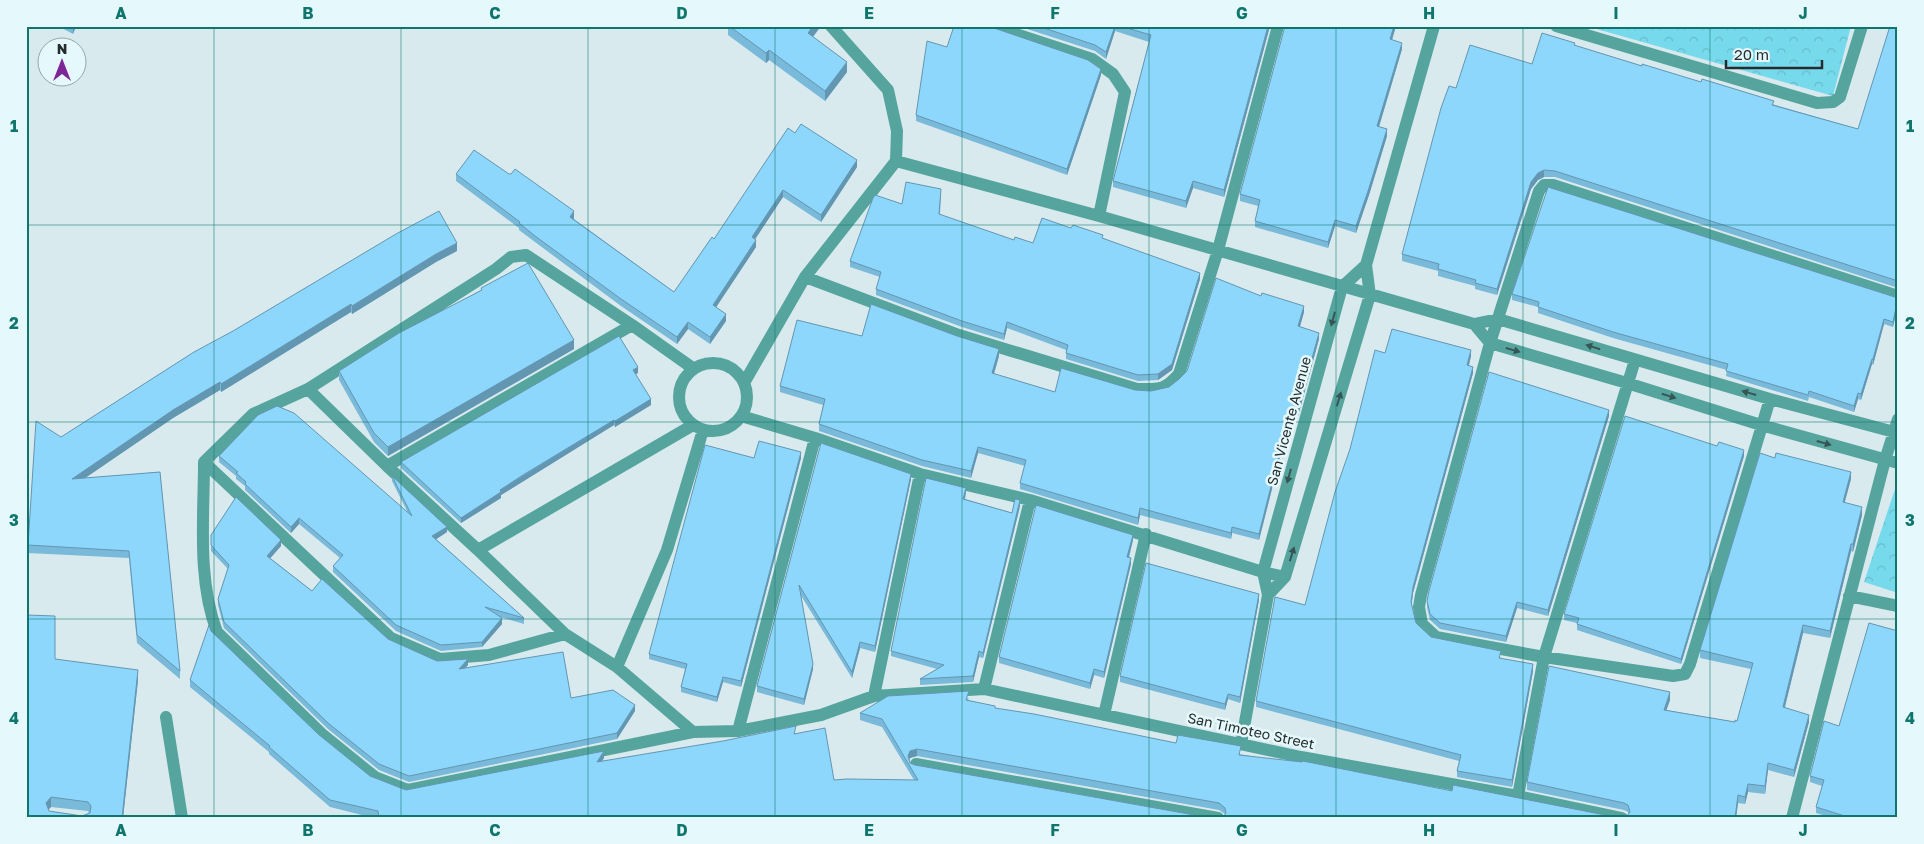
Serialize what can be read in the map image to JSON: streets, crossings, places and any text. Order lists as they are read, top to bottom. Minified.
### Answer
{"streets":{"street":["San Vicente Avenue","San Timoteo Street"]},"crossings":[["San Vicente Avenue","San Timoteo Street"]],"scale_bar":"20 m","north":"top","grid":{"columns":["A","B","C","D","E","F","G","H","I","J"],"rows":["1","2","3","4"]}}
